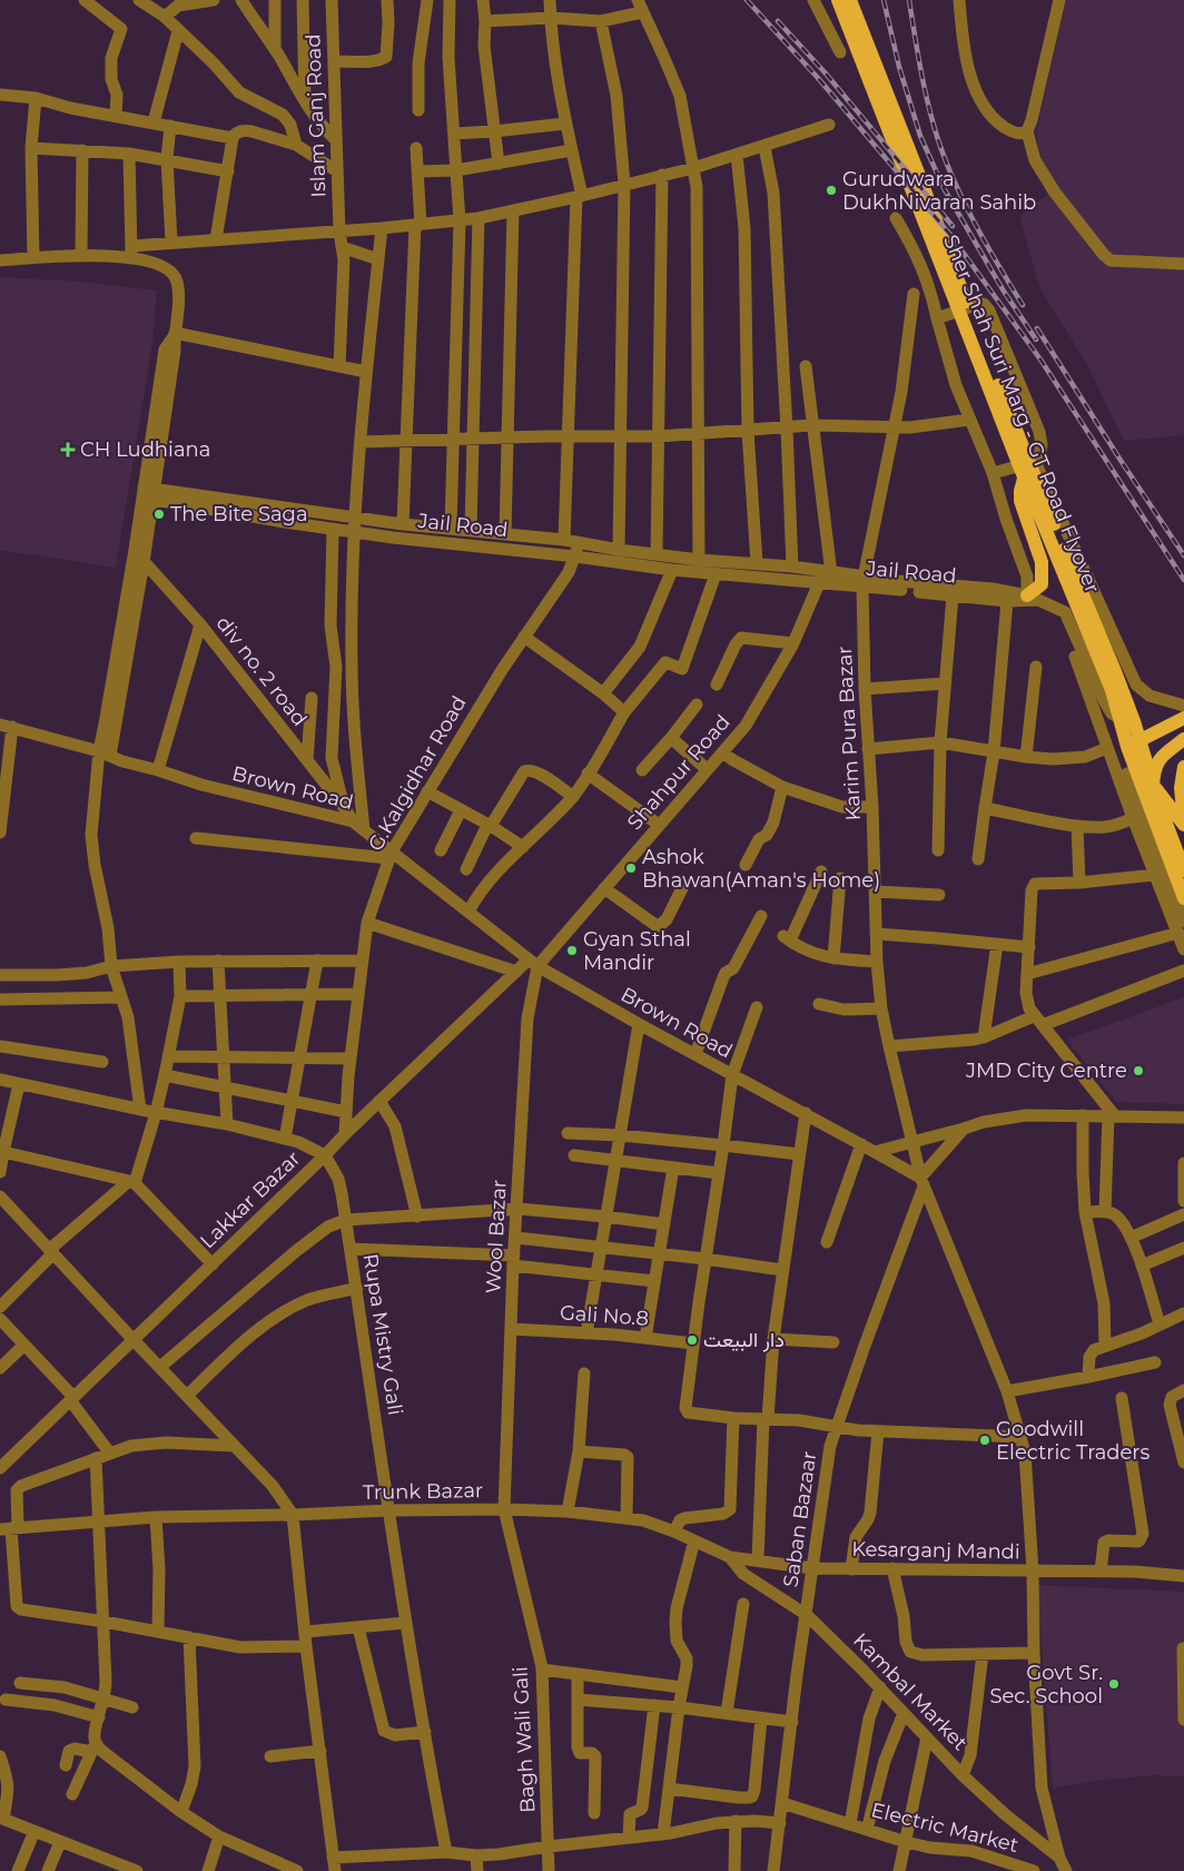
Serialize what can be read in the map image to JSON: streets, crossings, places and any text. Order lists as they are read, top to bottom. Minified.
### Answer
{"streets":{"main road":["Sher Shah Suri Marg - GT Road Flyover"],"street":["Islam Ganj Road","Jail Road","div no. 2 road","Karim Pura Bazar","Shahpur Road","G.Kalgidhar Road","Brown Road","Lakkar Bazar","Wool Bazar","Gali No.8","Rupa Mistry Gali","Trunk Bazar","Saban Bazaar","Kesarganj Mandi","Kambal Market","Bagh Wali Gali","Electric Market"]},"crossings":[["Jail Road","Karim Pura Bazar"],["Jail Road","Shahpur Road"],["Jail Road","G.Kalgidhar Road"],["div no. 2 road","Brown Road"],["Karim Pura Bazar","Brown Road"],["Karim Pura Bazar","Saban Bazaar"],["Karim Pura Bazar","Kesarganj Mandi"],["Karim Pura Bazar","Kambal Market"],["Shahpur Road","Brown Road"],["Shahpur Road","Lakkar Bazar"],["Shahpur Road","Wool Bazar"],["G.Kalgidhar Road","Brown Road"],["G.Kalgidhar Road","Lakkar Bazar"],["Brown Road","Lakkar Bazar"],["Brown Road","Wool Bazar"],["Brown Road","Saban Bazaar"],["Lakkar Bazar","Wool Bazar"],["Lakkar Bazar","Rupa Mistry Gali"],["Wool Bazar","Gali No.8"],["Wool Bazar","Trunk Bazar"],["Wool Bazar","Bagh Wali Gali"],["Rupa Mistry Gali","Trunk Bazar"],["Trunk Bazar","Saban Bazaar"],["Trunk Bazar","Kesarganj Mandi"],["Trunk Bazar","Kambal Market"],["Trunk Bazar","Bagh Wali Gali"],["Saban Bazaar","Kambal Market"],["Saban Bazaar","Electric Market"]],"places":{"other":["Gurudwara DukhNivaran Sahib","The Bite Saga","Ashok Bhawan(Aman's Home)","Gyan Sthal Mandir","JMD City Centre","دار البیعت","Goodwill Electric Traders","Govt Sr. Sec. School"],"health":["CH Ludhiana"]}}
